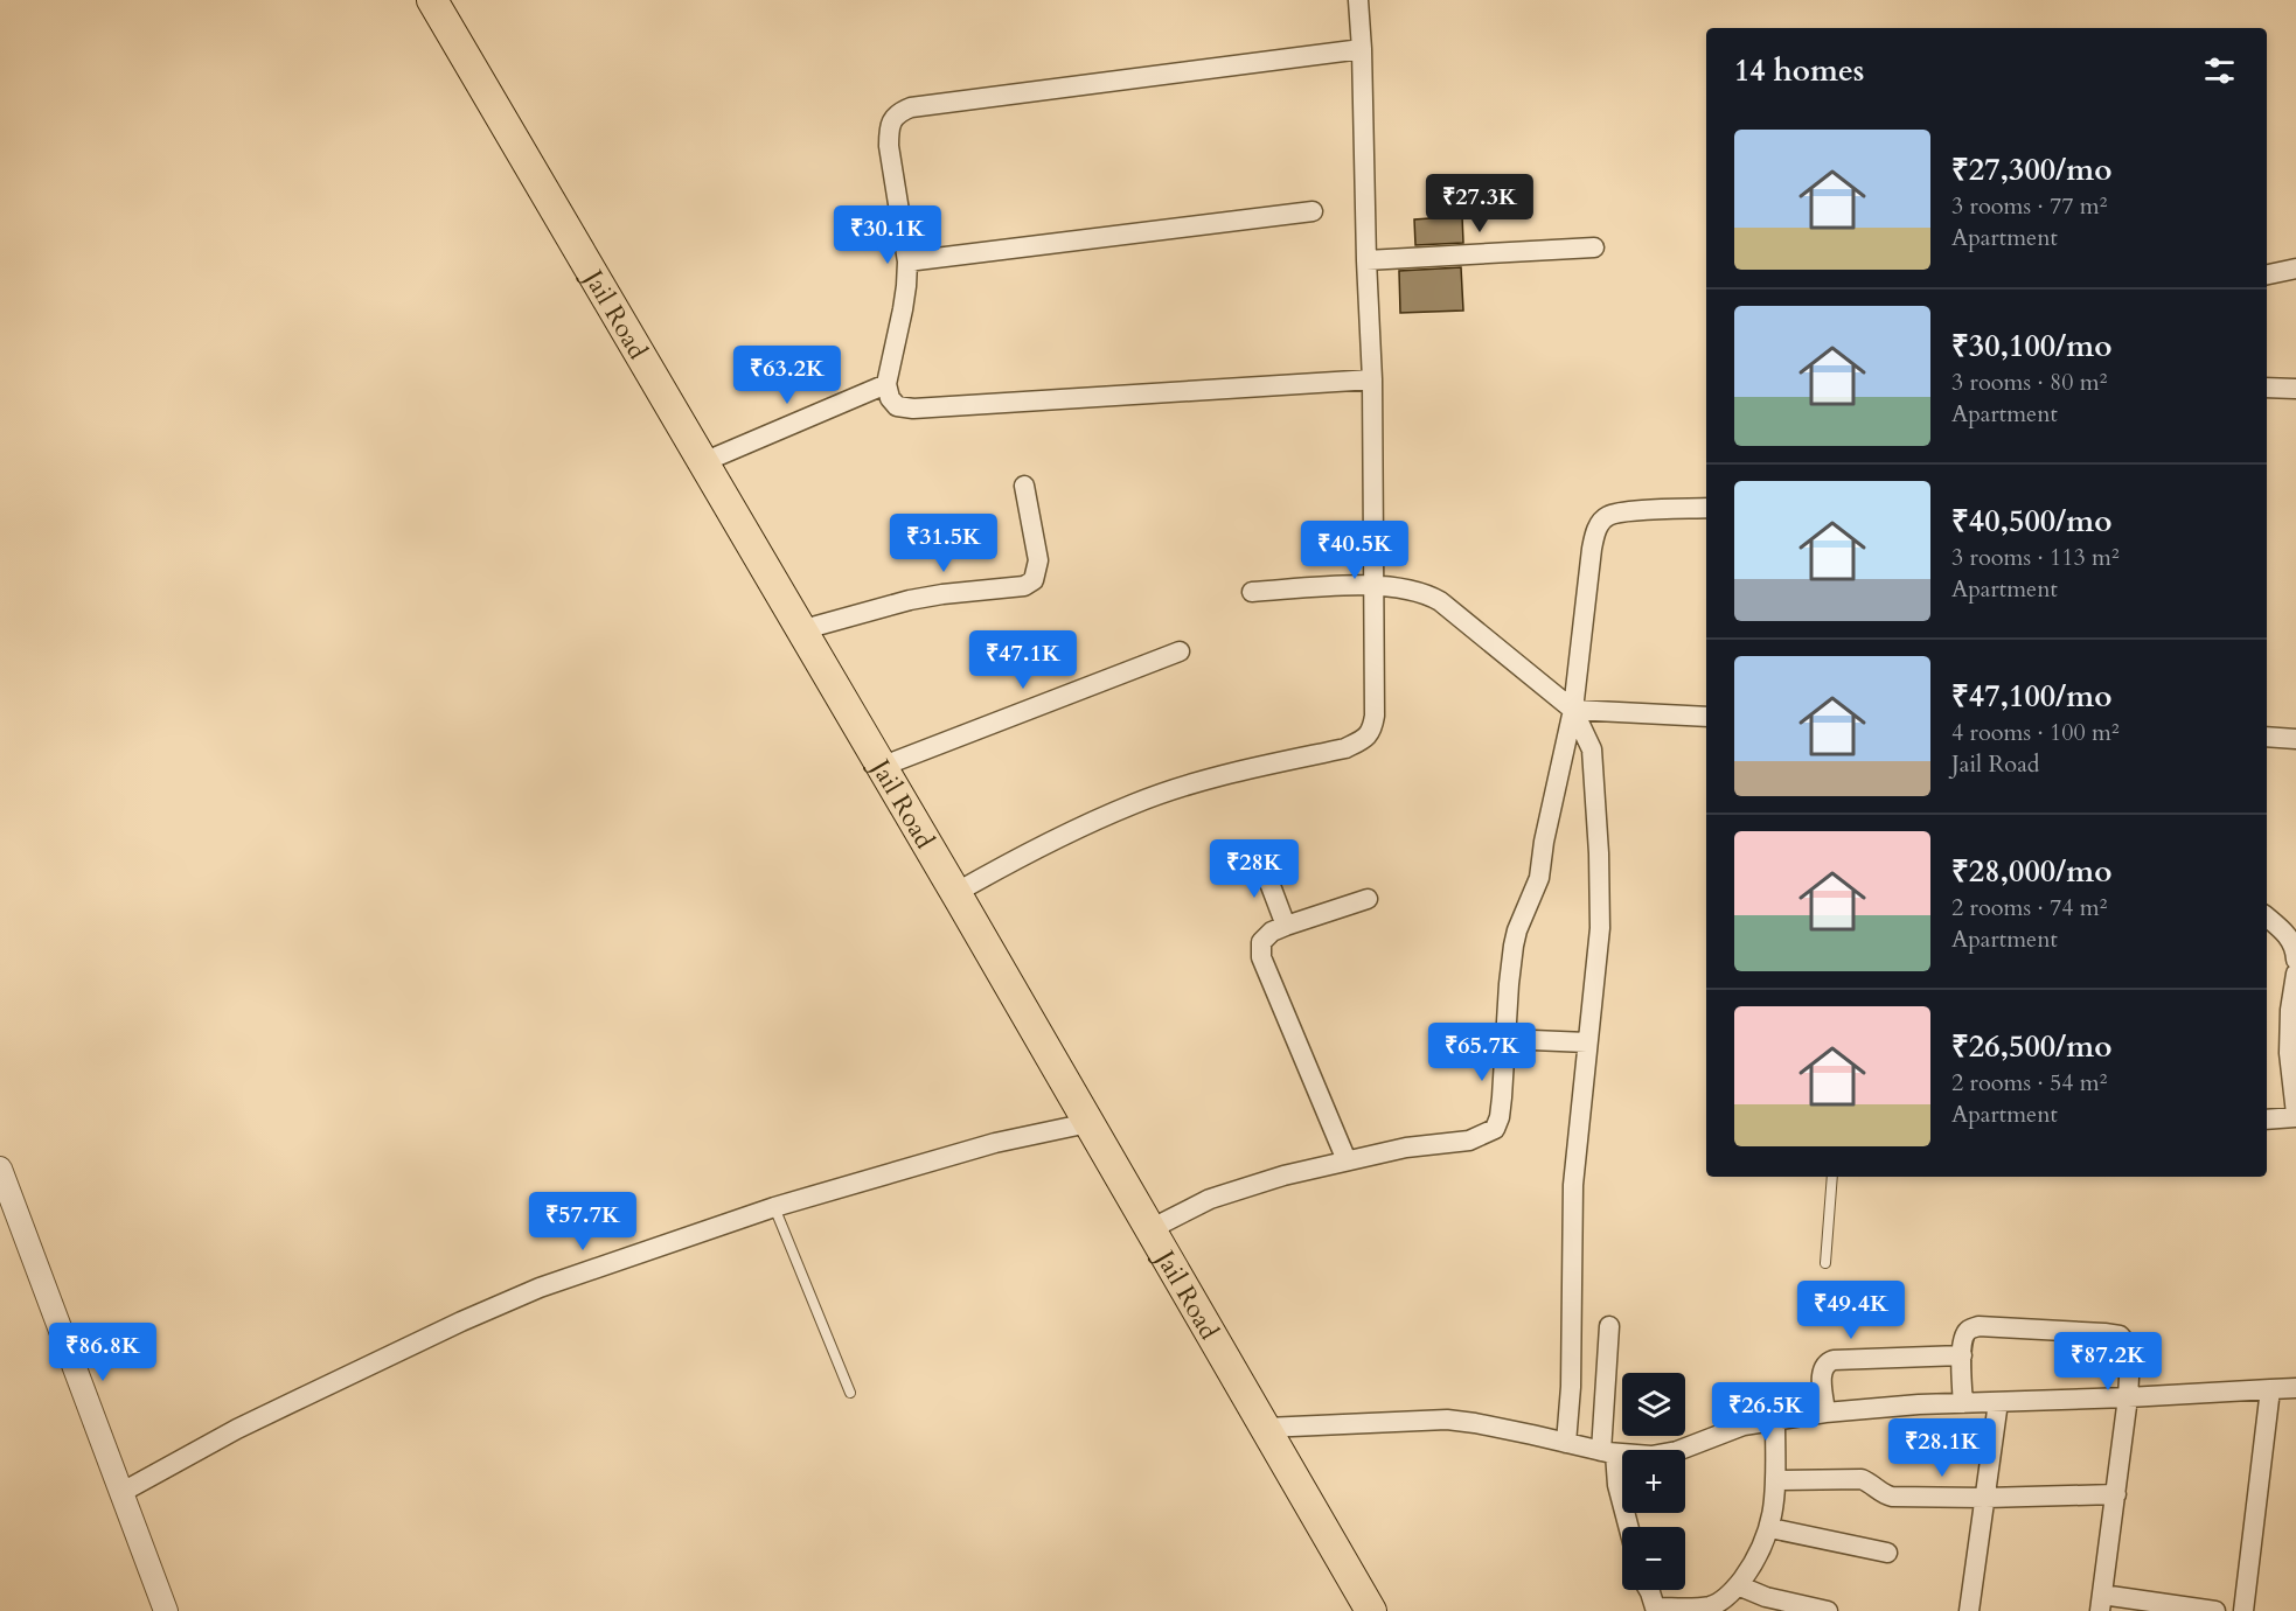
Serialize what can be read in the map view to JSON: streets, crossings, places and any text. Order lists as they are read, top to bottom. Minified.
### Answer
{"streets":{"main road":["Jail Road"]},"page":{"heading":"14 homes","list":[{"name":"₹27,300/mo","note":"3 rooms · 77 m² · Apartment"},{"name":"₹30,100/mo","note":"3 rooms · 80 m² · Apartment"},{"name":"₹40,500/mo","note":"3 rooms · 113 m² · Apartment"},{"name":"₹47,100/mo","note":"4 rooms · 100 m² · Jail Road"},{"name":"₹28,000/mo","note":"2 rooms · 74 m² · Apartment"},{"name":"₹26,500/mo","note":"2 rooms · 54 m² · Apartment"}],"price":["₹27.3K","₹30.1K","₹63.2K","₹31.5K","₹40.5K","₹47.1K","₹28K","₹65.7K","₹57.7K","₹49.4K","₹86.8K","₹87.2K","₹26.5K","₹28.1K"],"map_buttons":["+","−"]}}
